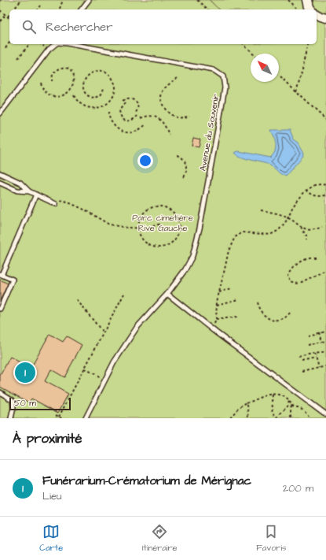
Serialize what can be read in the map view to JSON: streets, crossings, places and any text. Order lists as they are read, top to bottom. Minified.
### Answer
{"streets":{"lane":["Avenue du Souvenir"]},"parks":["Parc cimetière Rive Gauche"],"scale_bar":"50 m","north":"top left","page":{"search":"Rechercher","pins":"1","scale":"50 m","heading":"À proximité","list":[{"mark":"1","name":"Funérarium-Crématorium de Mérignac","note":"Lieu","value":"200 m"}],"nav":["Carte","Itinéraire","Favoris"]}}
